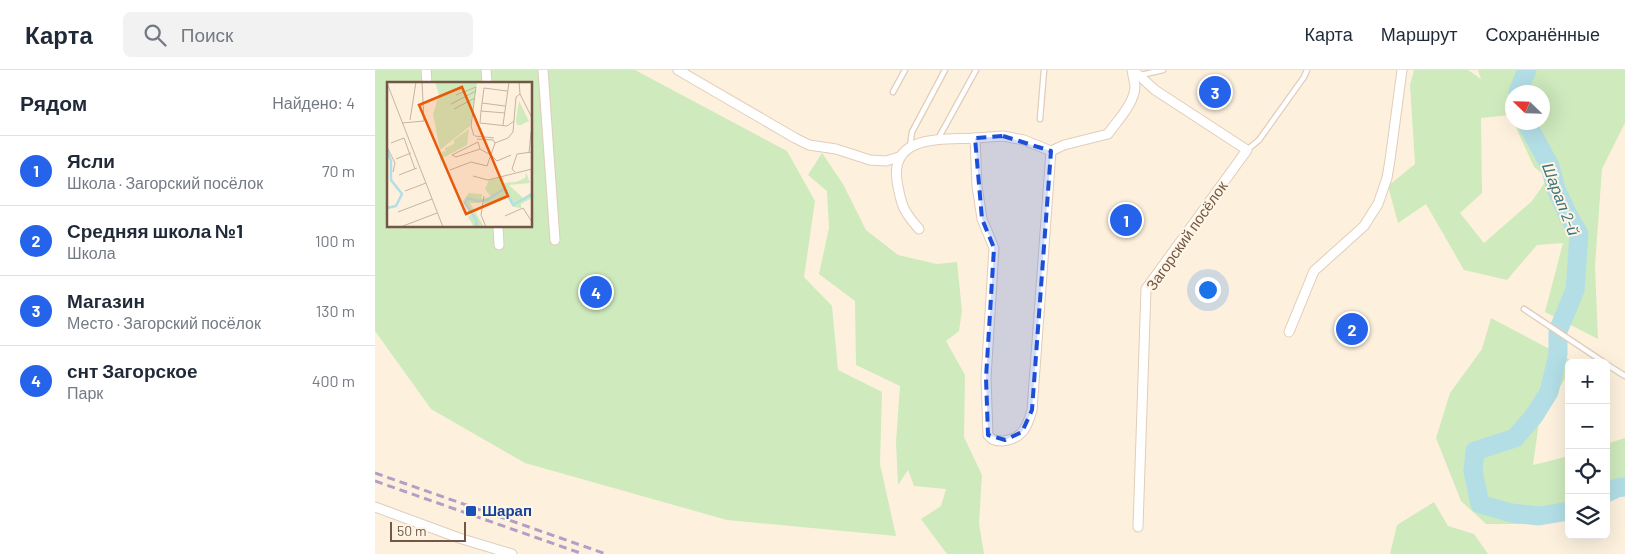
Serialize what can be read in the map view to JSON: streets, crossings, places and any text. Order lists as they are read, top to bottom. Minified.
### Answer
{"streets":{"street":["Загорский посёлок"]},"water":["Шарап 2-й"],"places":{"transit":["Шарап"]},"scale_bar":"50 m","north":"top left","page":{"header":"Карта","search":"Поиск","nav":["Карта","Маршрут","Сохранённые"],"heading":["Рядом","Найдено: 4"],"pins":["3","1","4","2"],"list":[{"mark":"1","name":"Ясли","note":"Школа · Загорский посёлок","value":"70 m"},{"mark":"2","name":"Средняя школа №1","note":"Школа","value":"100 m"},{"mark":"3","name":"Магазин","note":"Место · Загорский посёлок","value":"130 m"},{"mark":"4","name":"снт Загорское","note":"Парк","value":"400 m"}],"map_buttons":["+","−"],"scale":"50 m"}}
